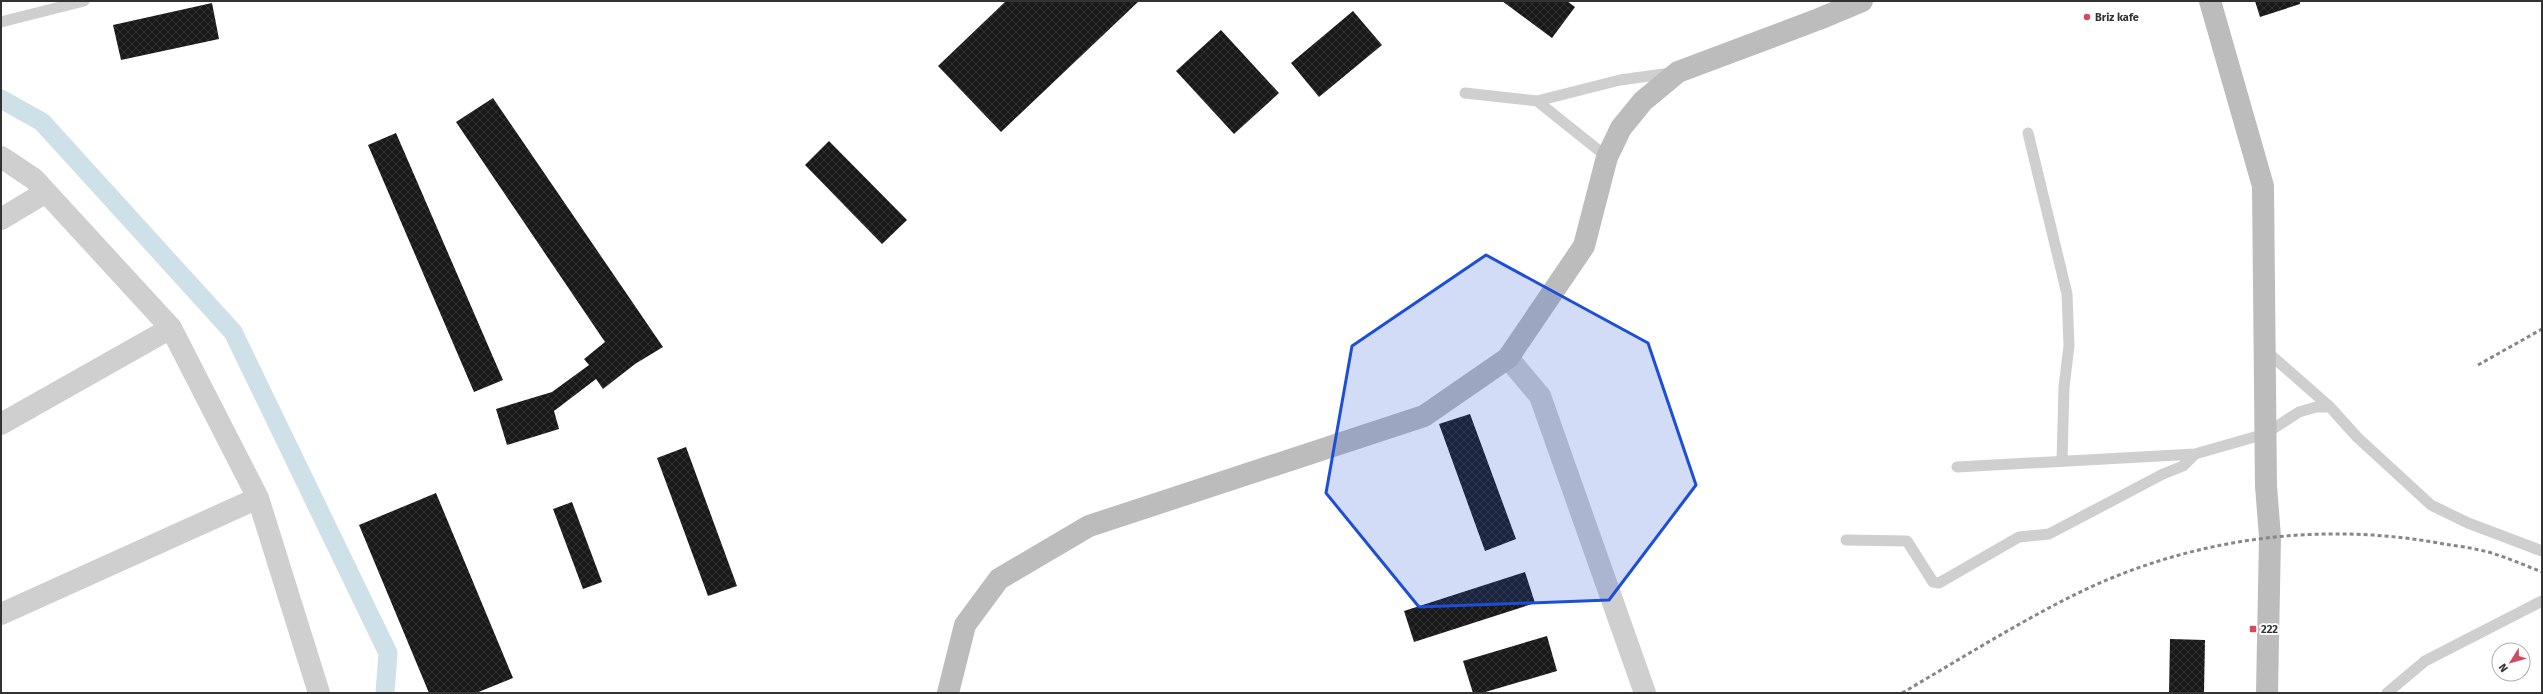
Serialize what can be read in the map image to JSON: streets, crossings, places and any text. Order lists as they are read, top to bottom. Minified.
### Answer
{"places":{"other":["Briz kafe"],"transit":["222"]},"north":"bottom left"}
